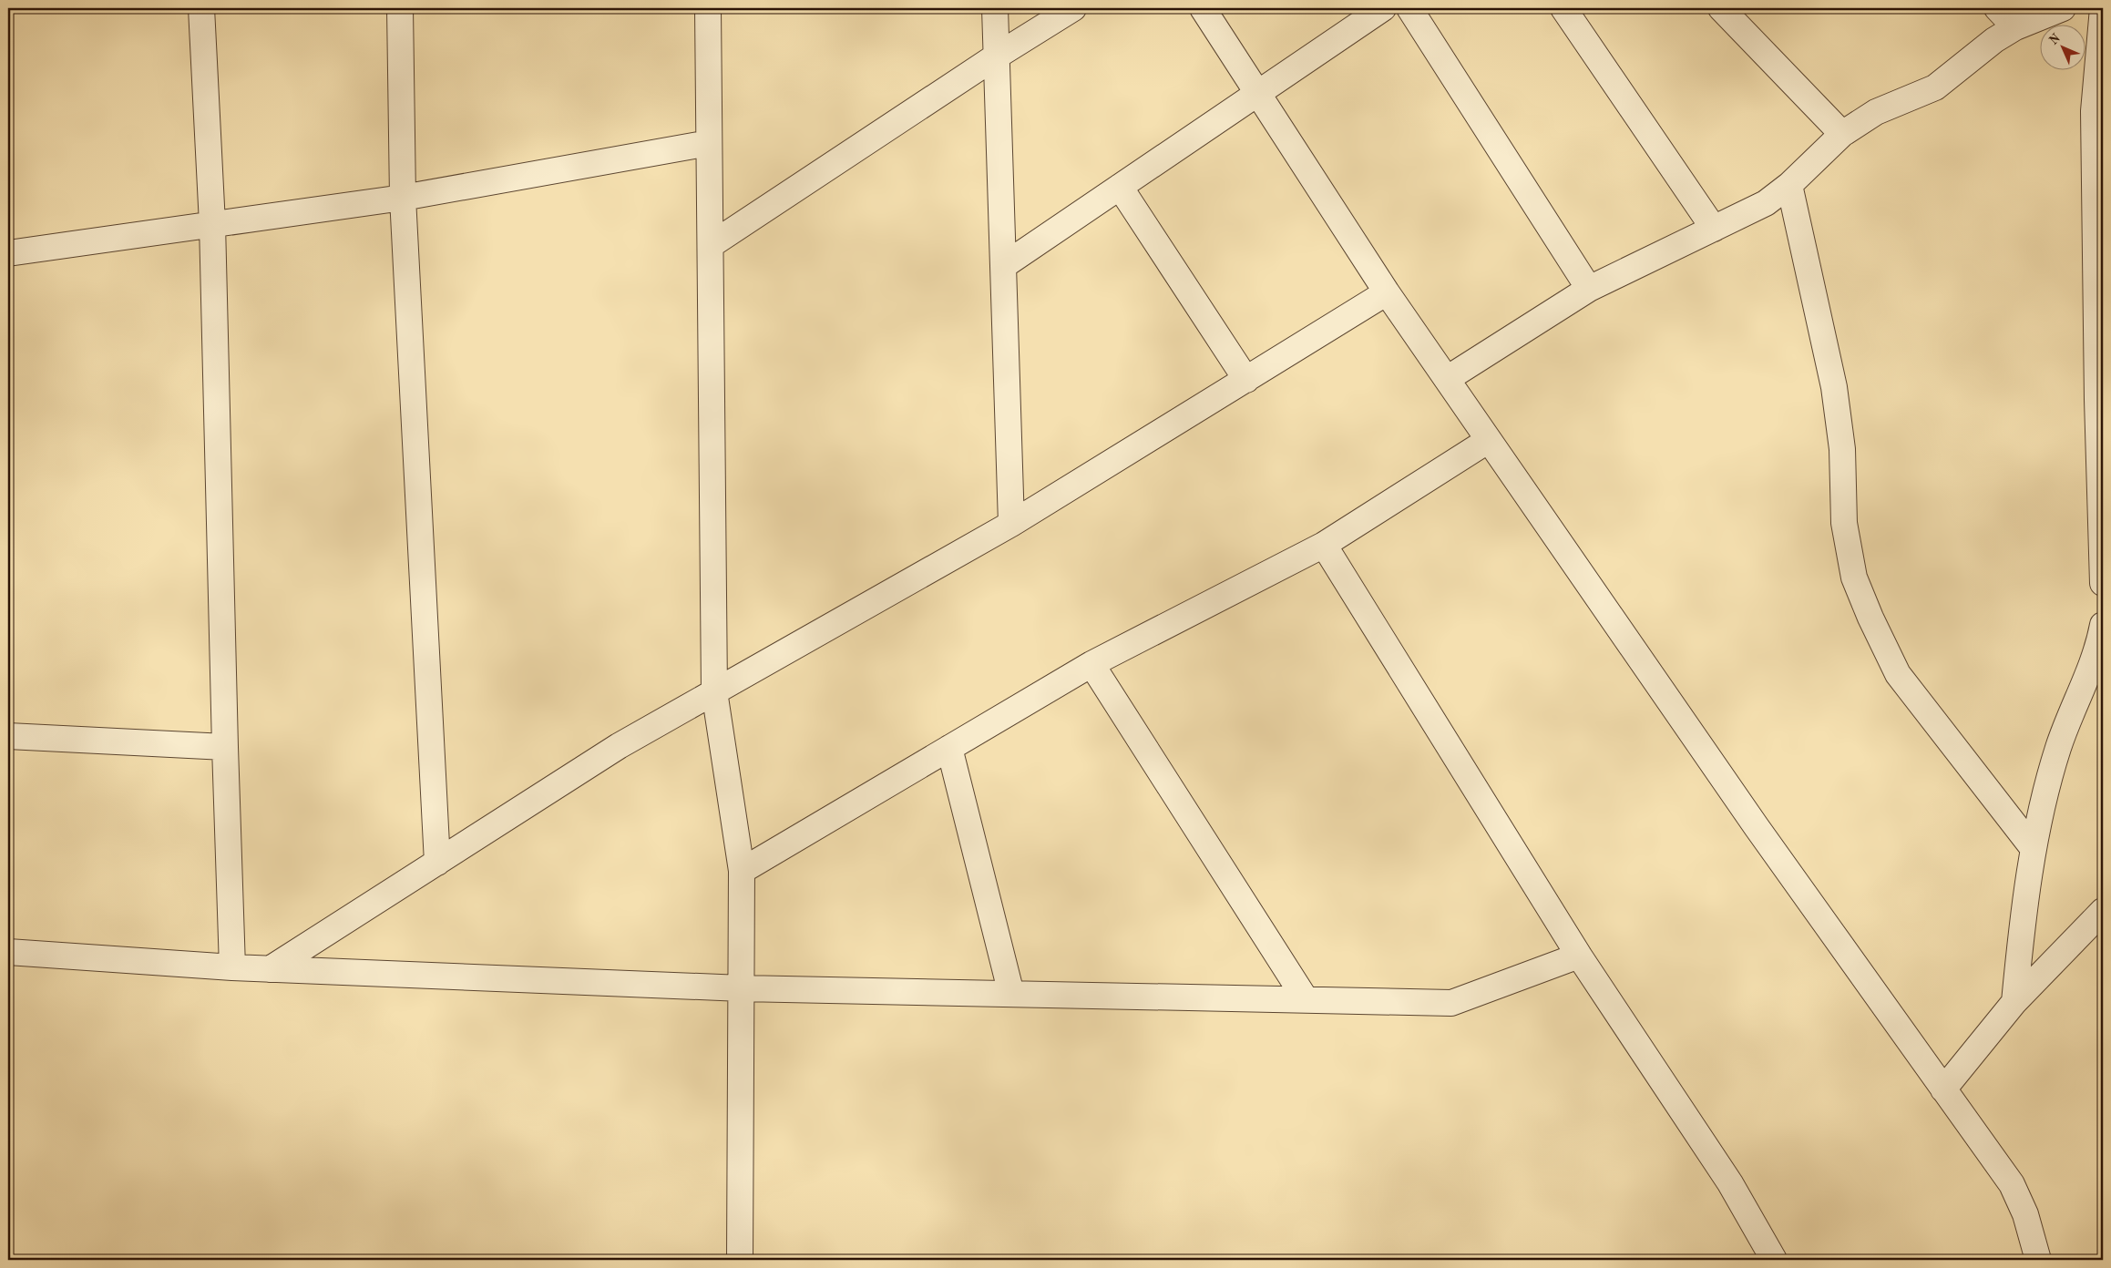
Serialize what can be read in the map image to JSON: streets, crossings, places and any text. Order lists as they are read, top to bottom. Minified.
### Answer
{"north":"top left"}
